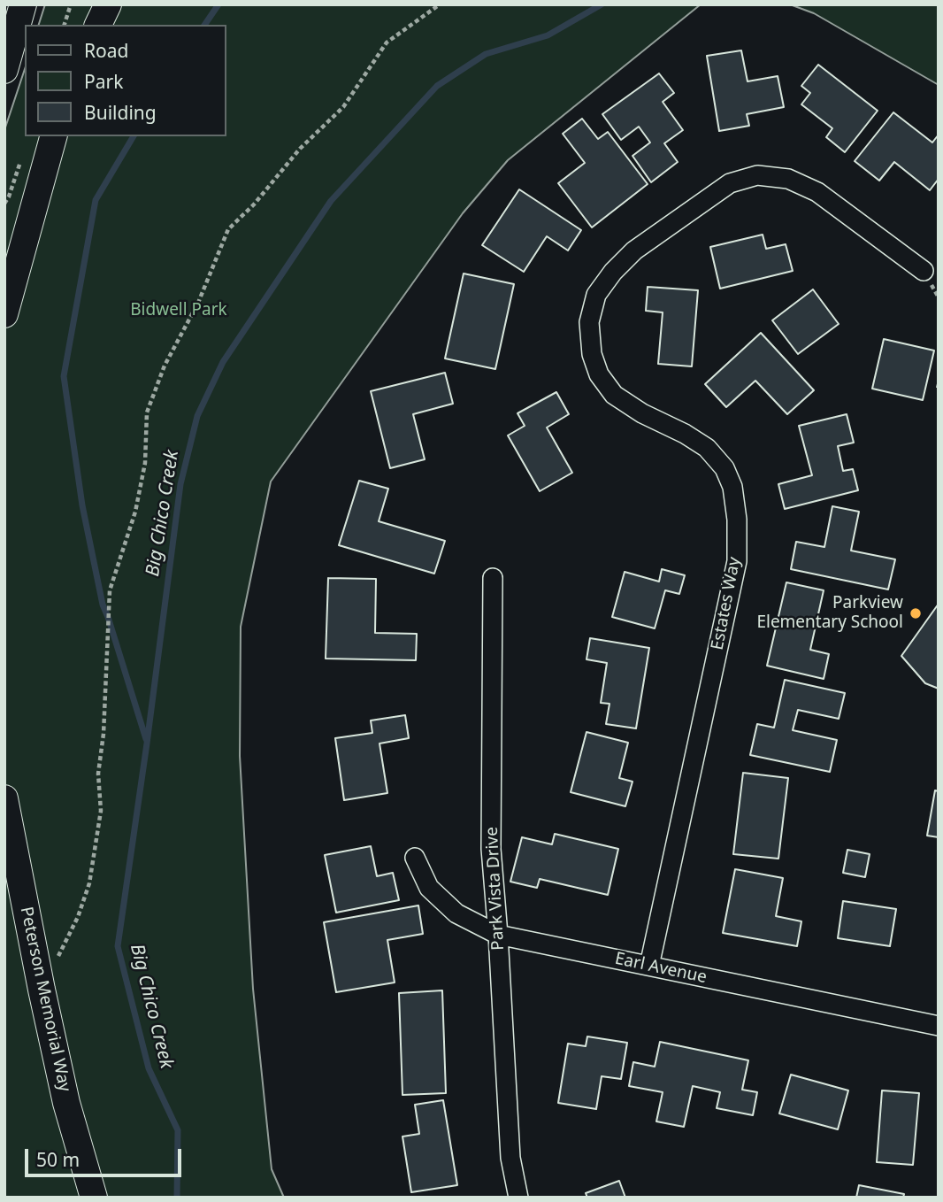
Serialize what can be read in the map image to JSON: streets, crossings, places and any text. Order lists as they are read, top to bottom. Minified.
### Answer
{"streets":{"street":["Estates Way","Park Vista Drive","Earl Avenue","Peterson Memorial Way"]},"crossings":[["Estates Way","Earl Avenue"],["Park Vista Drive","Earl Avenue"]],"water":["Big Chico Creek"],"parks":["Bidwell Park"],"places":["Parkview Elementary School"],"legend":["Road","Park","Building"],"scale_bar":"50 m"}
